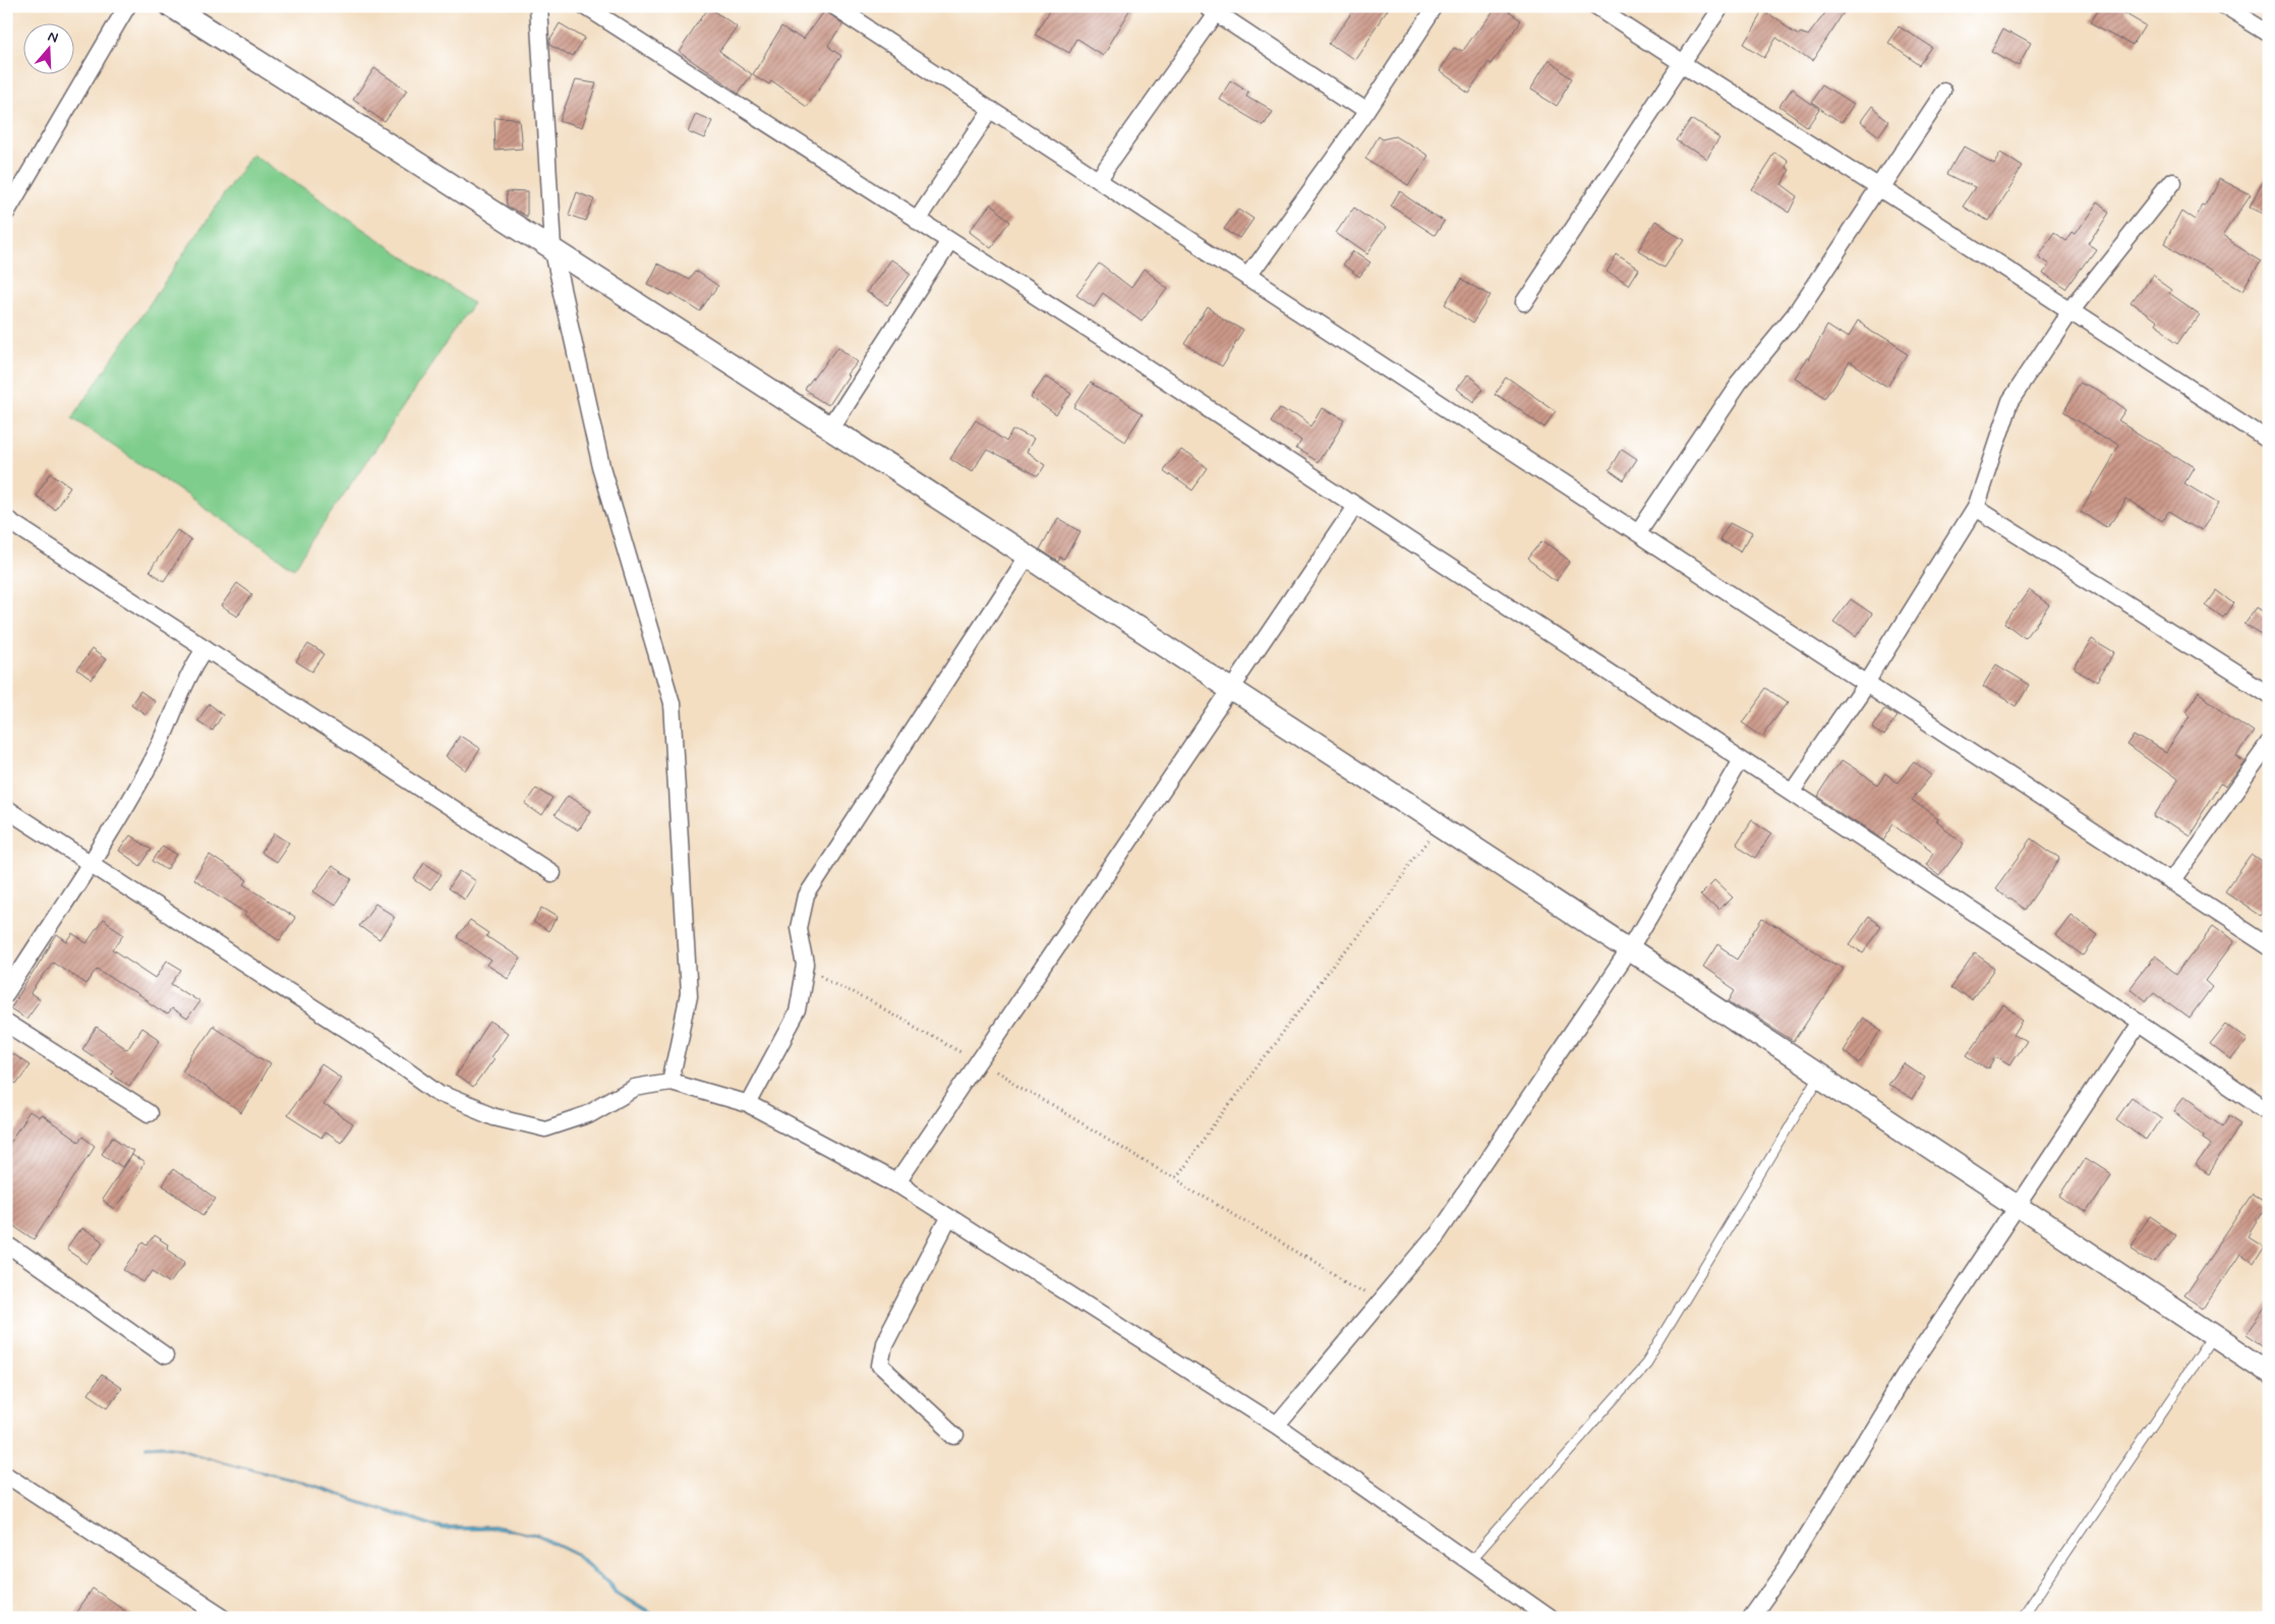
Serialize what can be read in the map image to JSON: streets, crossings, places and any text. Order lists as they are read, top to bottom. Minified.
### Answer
{"north":"top"}
